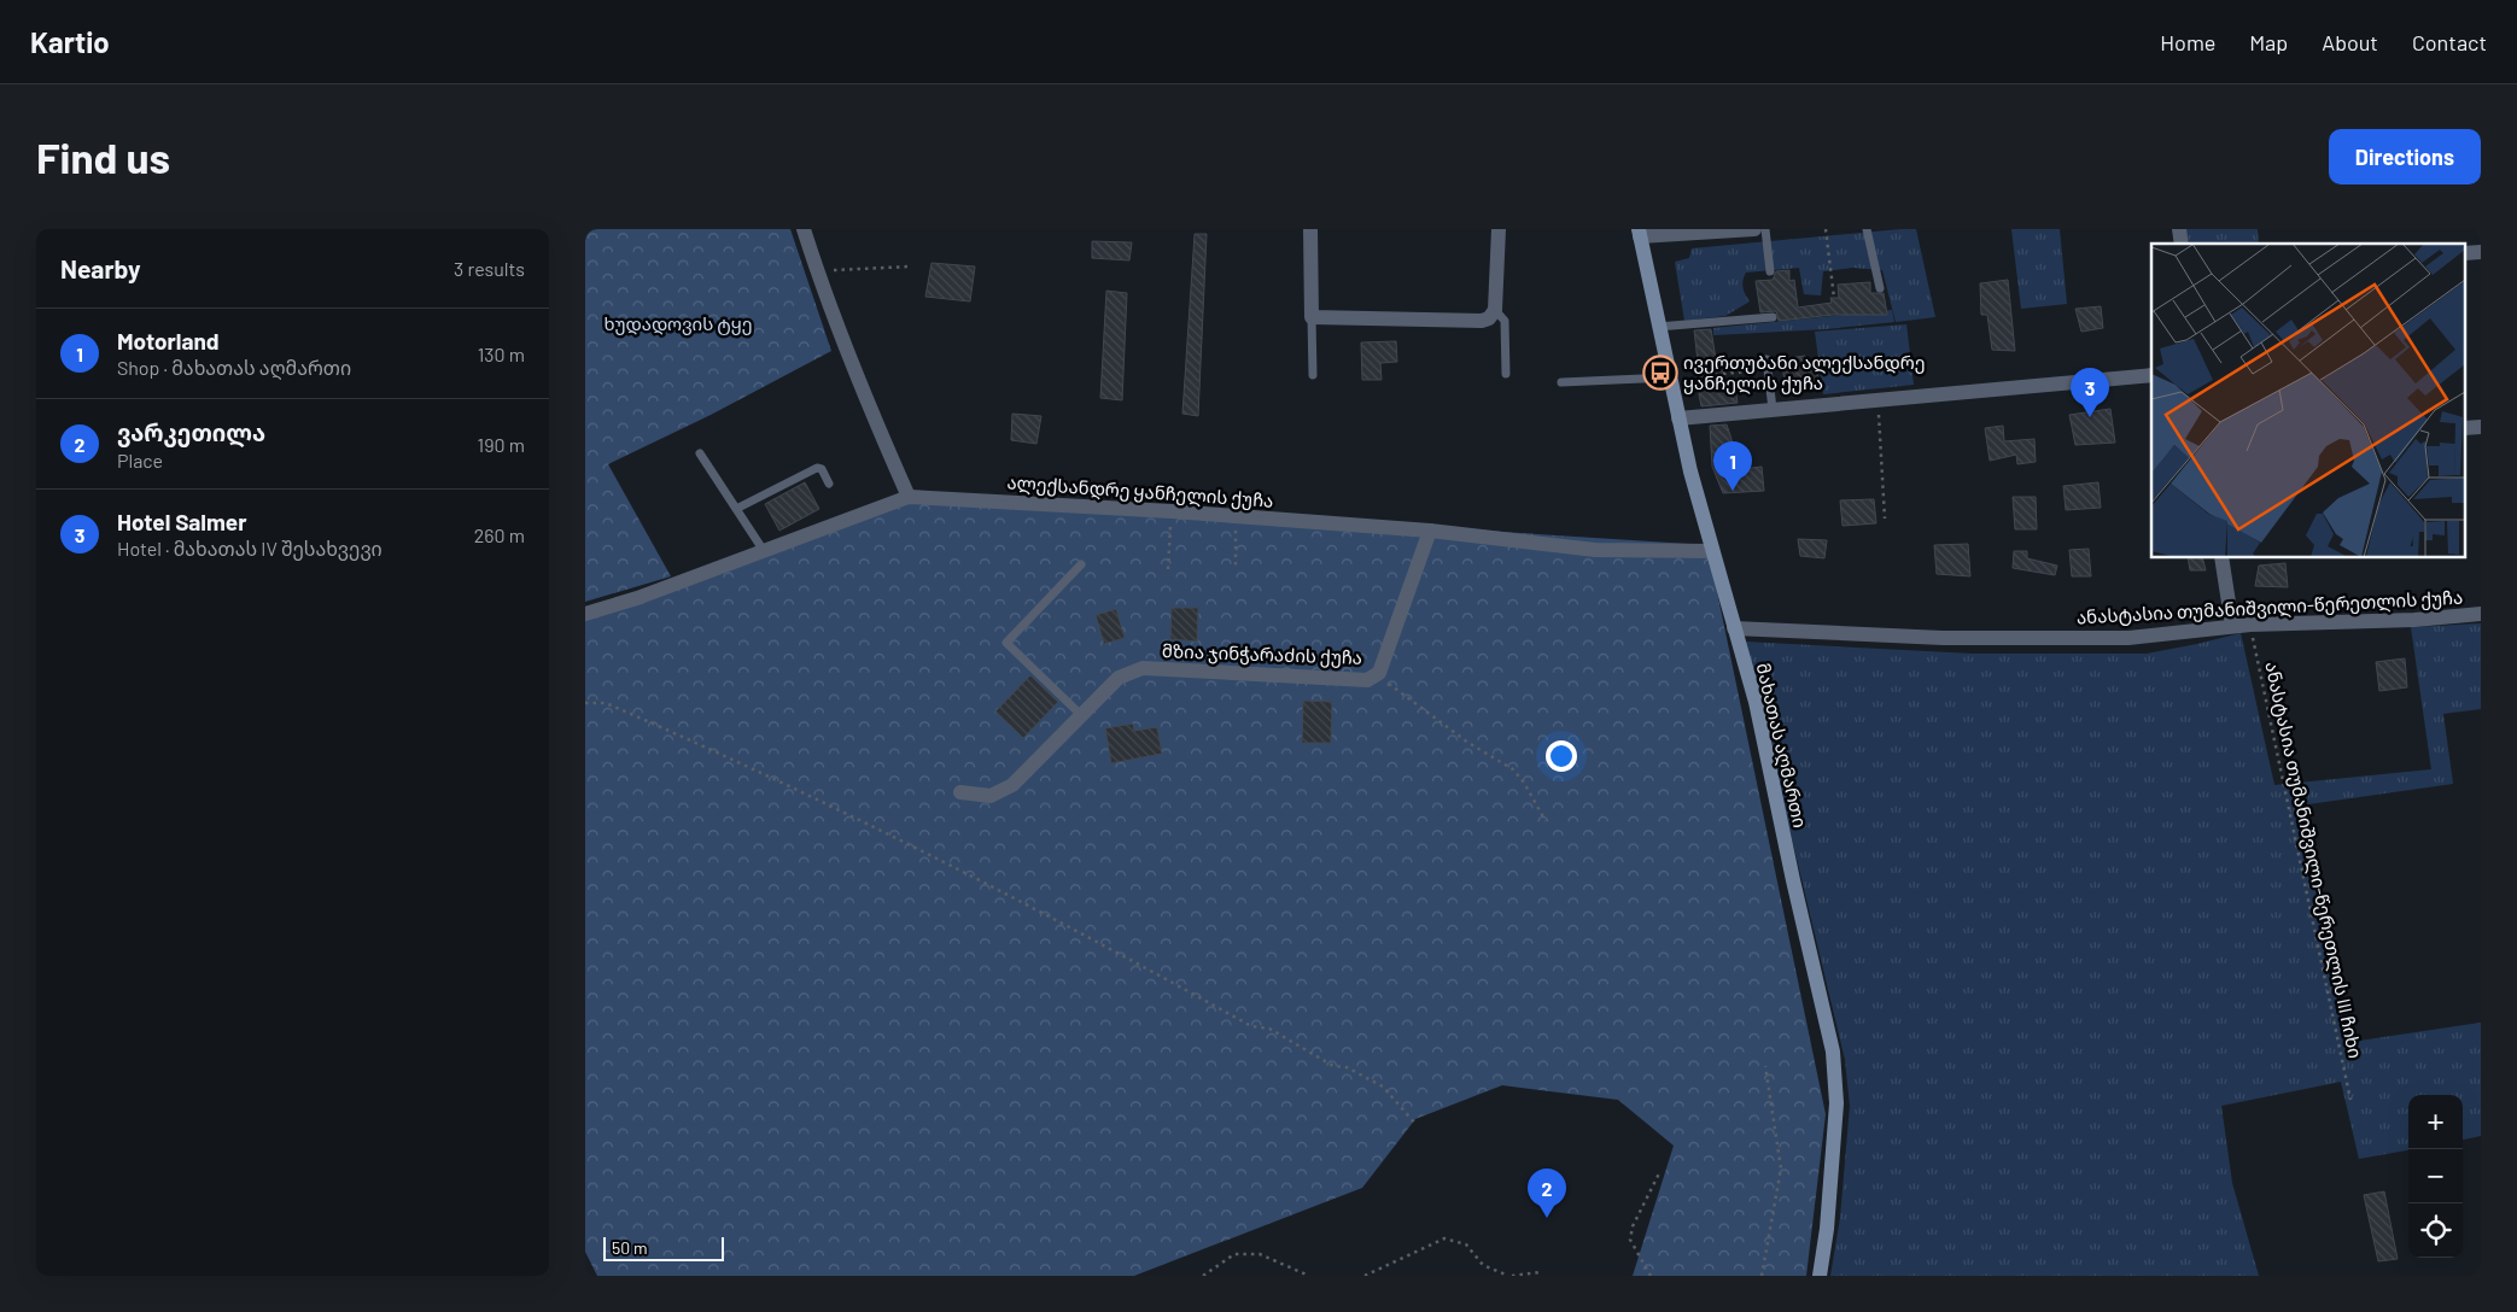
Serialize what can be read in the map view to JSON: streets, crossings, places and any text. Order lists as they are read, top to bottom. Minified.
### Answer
{"streets":{"main road":["მახათას აღმართი"],"street":["ალექსანდრე ყანჩელის ქუჩა","ანასტასია თუმანიშვილი-წერეთლის ქუჩა","მზია ჯინჭარაძის ქუჩა"],"path":["ანასტასია თუმანიშვილი-წერეთლის III ჩიხი"]},"crossings":[["ალექსანდრე ყანჩელის ქუჩა","მზია ჯინჭარაძის ქუჩა"],["ალექსანდრე ყანჩელის ქუჩა","მახათას აღმართი"],["ანასტასია თუმანიშვილი-წერეთლის ქუჩა","მახათას აღმართი"],["ანასტასია თუმანიშვილი-წერეთლის ქუჩა","ანასტასია თუმანიშვილი-წერეთლის III ჩიხი"]],"parks":["ხუდადოვის ტყე"],"places":{"bus stop":["ივერთუბანი ალექსანდრე ყანჩელის ქუჩა"]},"scale_bar":"50 m","page":{"header":"Kartio","nav":["Home","Map","About","Contact"],"buttons":"Directions","title":"Find us","heading":["Nearby","3 results"],"list":[{"mark":"1","name":"Motorland","note":"Shop · მახათას აღმართი","value":"130 m"},{"mark":"2","name":"ვარკეთილა","note":"Place","value":"190 m"},{"mark":"3","name":"Hotel Salmer","note":"Hotel · მახათას IV შესახვევი","value":"260 m"}],"pins":["3","1","2"],"map_buttons":["+","−"],"scale":"50 m"}}
